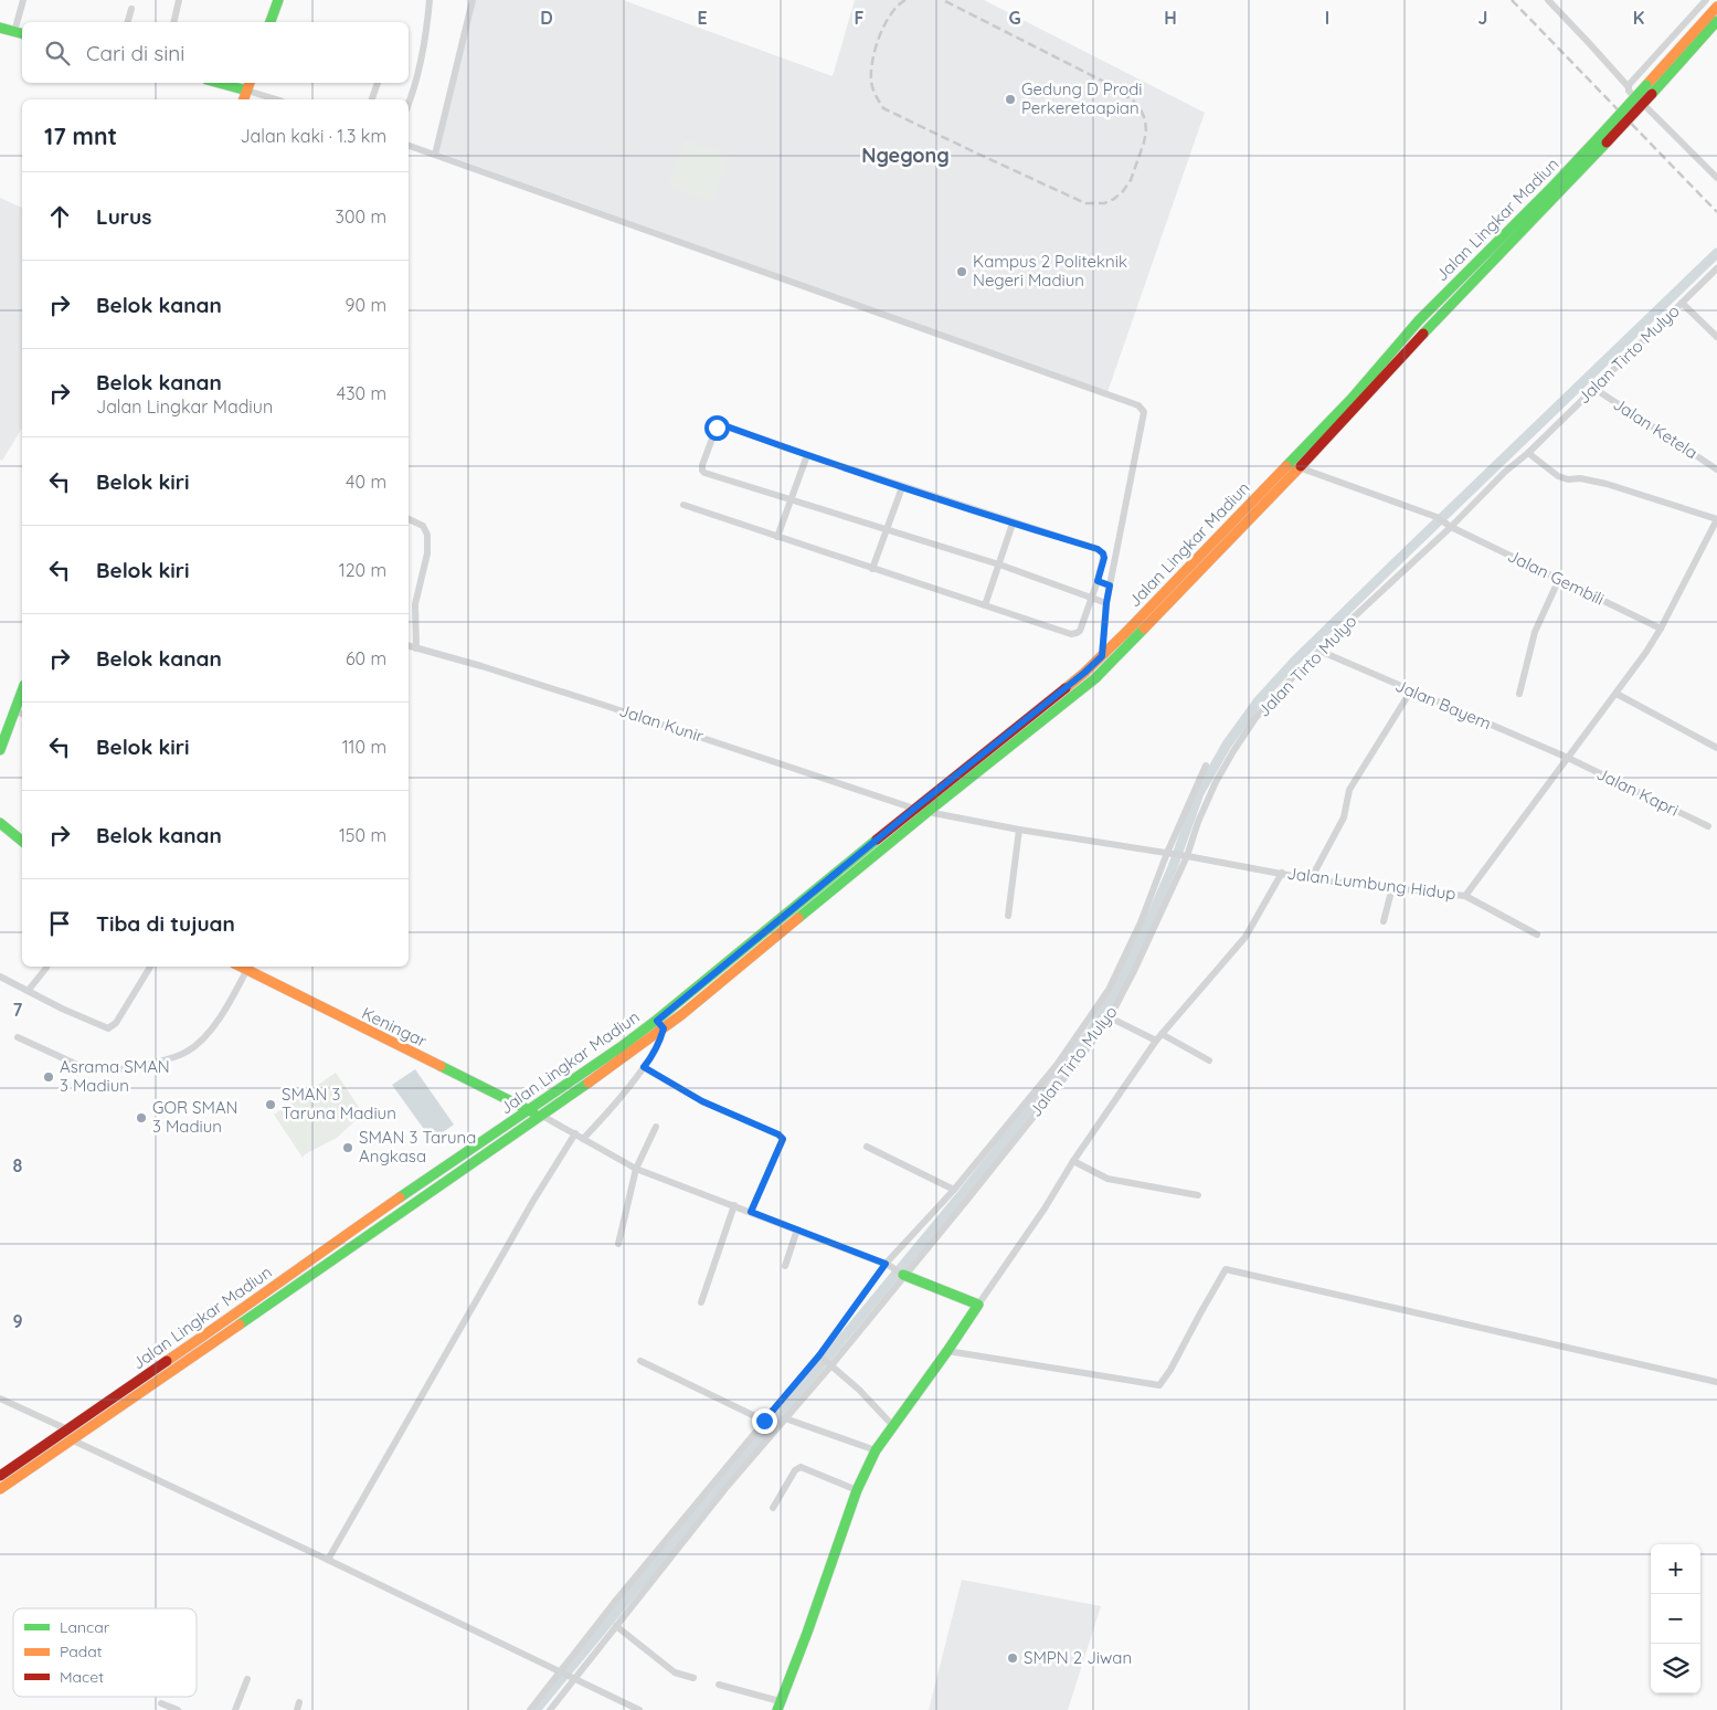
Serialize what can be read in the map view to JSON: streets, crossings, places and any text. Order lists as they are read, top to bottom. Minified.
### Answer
{"streets":{"main road":["Jalan Lingkar Madiun","Keningar"],"street":["Jalan Tirto Mulyo","Jalan Ketela","Jalan Gembili","Jalan Bayem","Jalan Kunir","Jalan Kapri","Jalan Lumbung Hidup"]},"crossings":[["Jalan Lingkar Madiun","Jalan Gembili"],["Jalan Lingkar Madiun","Jalan Kunir"],["Jalan Lingkar Madiun","Jalan Lumbung Hidup"],["Jalan Lingkar Madiun","Keningar"],["Jalan Tirto Mulyo","Jalan Ketela"],["Jalan Tirto Mulyo","Jalan Gembili"],["Jalan Tirto Mulyo","Jalan Bayem"],["Jalan Tirto Mulyo","Jalan Lumbung Hidup"],["Jalan Gembili","Jalan Lumbung Hidup"],["Jalan Bayem","Jalan Kapri"],["Jalan Bayem","Jalan Lumbung Hidup"],["Jalan Kapri","Jalan Lumbung Hidup"]],"districts":["Ngegong"],"places":["Gedung D Prodi Perkeretaapian","Kampus 2 Politeknik Negeri Madiun","Asrama SMAN 3 Madiun","SMAN 3 Taruna Madiun","GOR SMAN 3 Madiun","SMAN 3 Taruna Angkasa","SMPN 2 Jiwan"],"legend":["Lancar","Padat","Macet"],"page":{"search":"Cari di sini","heading":["17 mnt","Jalan kaki · 1.3 km"],"list":[["Lurus","300 m"],["Belok kanan","90 m"],["Belok kanan","Jalan Lingkar Madiun","430 m"],["Belok kiri","40 m"],["Belok kiri","120 m"],["Belok kanan","60 m"],["Belok kiri","110 m"],["Belok kanan","150 m"],"Tiba di tujuan"],"map_buttons":["+","−"]},"grid":{"columns":["D","E","F","G","H","I","J","K"],"rows":["7","8","9"]}}
